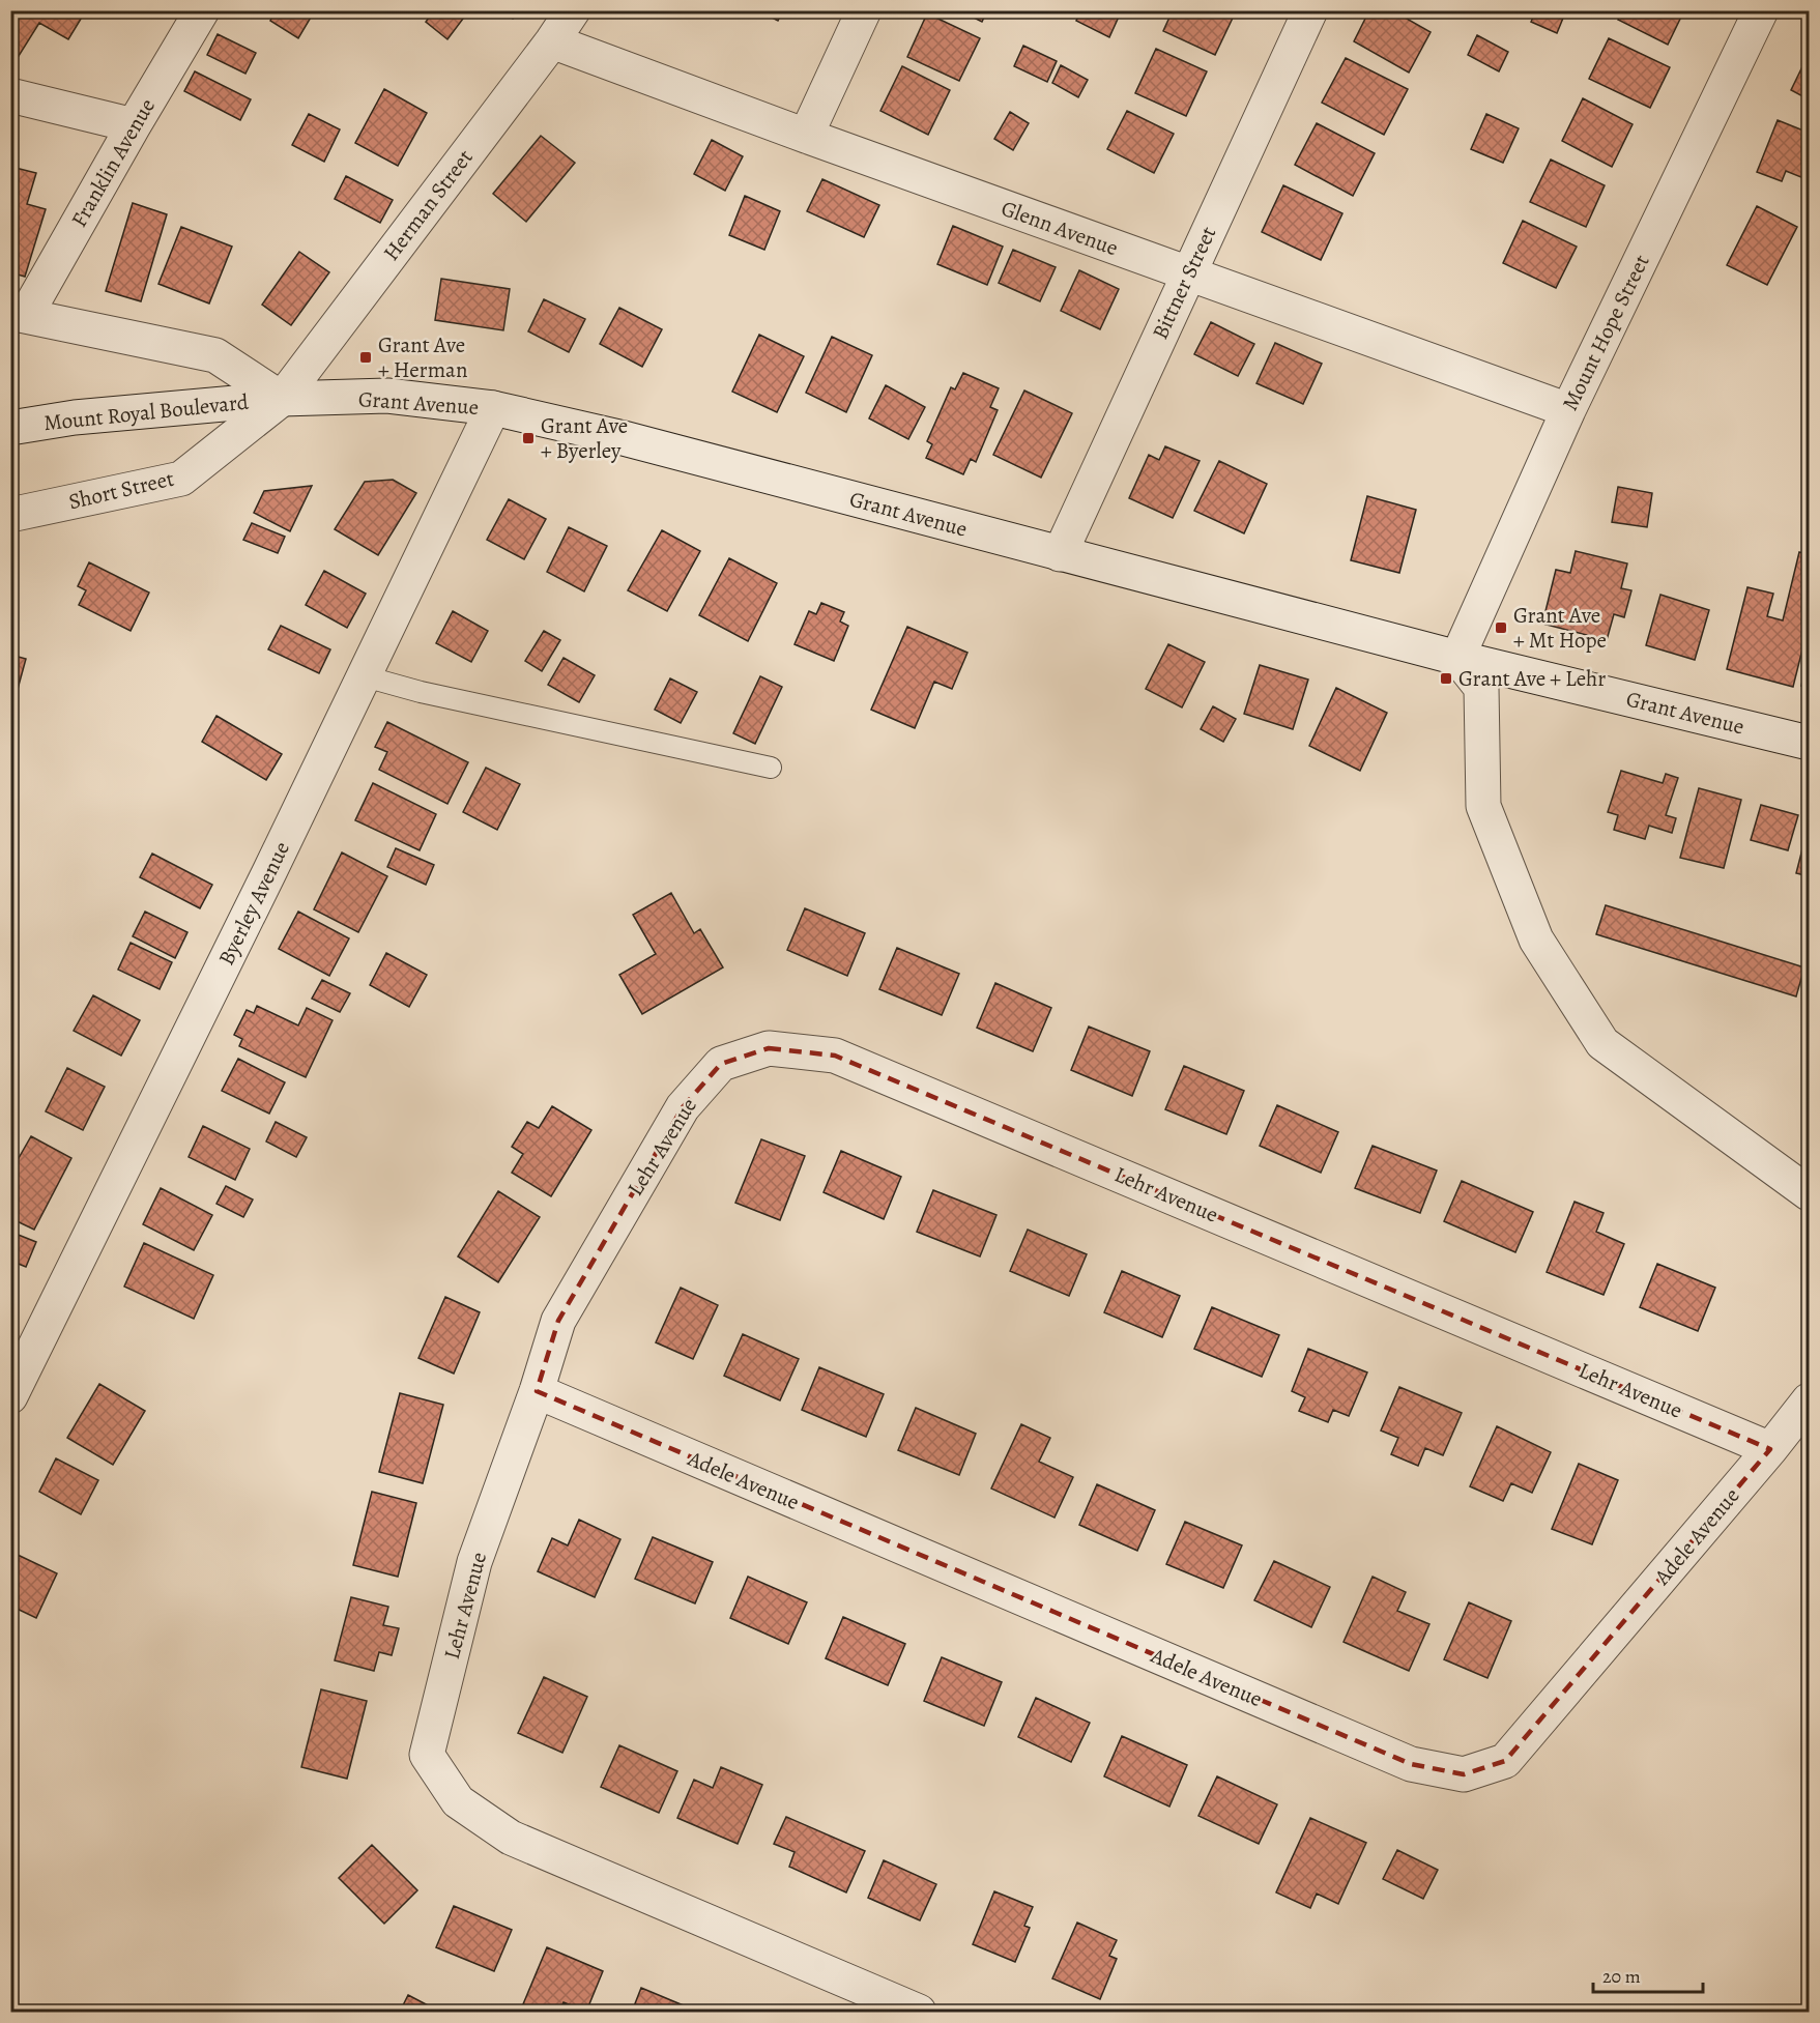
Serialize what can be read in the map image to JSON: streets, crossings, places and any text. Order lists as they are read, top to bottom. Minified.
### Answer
{"streets":{"street":["Franklin Avenue","Herman Street","Glenn Avenue","Bittner Street","Mount Hope Street","Grant Avenue","Mount Royal Boulevard","Short Street","Byerley Avenue","Lehr Avenue","Adele Avenue"]},"crossings":[["Herman Street","Glenn Avenue"],["Herman Street","Grant Avenue"],["Herman Street","Mount Royal Boulevard"],["Herman Street","Short Street"],["Glenn Avenue","Bittner Street"],["Glenn Avenue","Mount Hope Street"],["Bittner Street","Grant Avenue"],["Mount Hope Street","Grant Avenue"],["Grant Avenue","Mount Royal Boulevard"],["Grant Avenue","Short Street"],["Grant Avenue","Byerley Avenue"],["Mount Royal Boulevard","Short Street"],["Lehr Avenue","Adele Avenue"]],"places":{"transit":["Grant Ave + Herman","Grant Ave + Byerley","Grant Ave + Mt Hope","Grant Ave + Lehr"]},"scale_bar":"20 m"}
